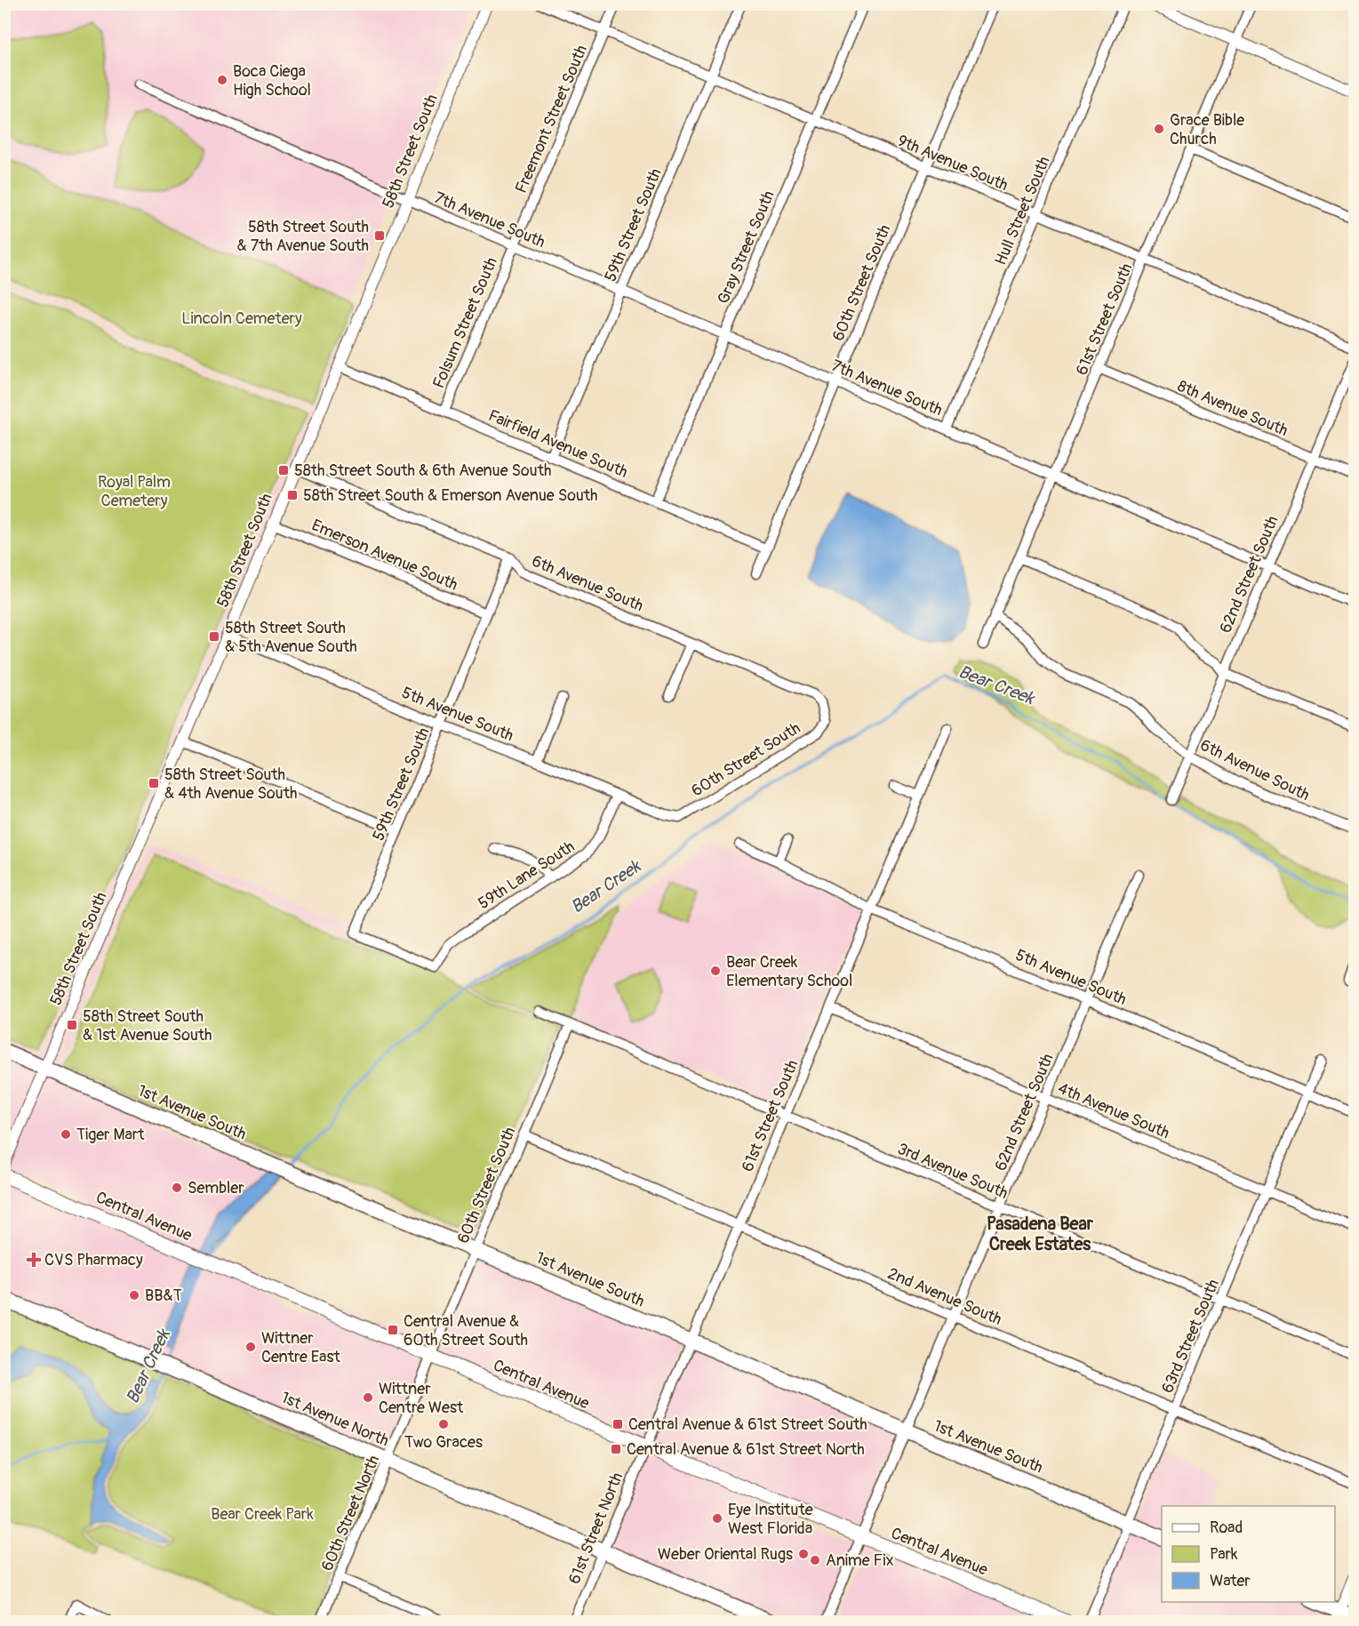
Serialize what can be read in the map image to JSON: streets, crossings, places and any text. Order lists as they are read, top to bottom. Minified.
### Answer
{"streets":{"main road":["1st Avenue South","Central Avenue","1st Avenue North"],"street":["Freemont Street South","58th Street South","9th Avenue South","Hull Street South","7th Avenue South","59th Street South","Gray Street South","60th Street South","61st Street South","Folsum Street South","8th Avenue South","Fairfield Avenue South","Emerson Avenue South","62nd Street South","6th Avenue South","5th Avenue South","59th Lane South","4th Avenue South","3rd Avenue South","2nd Avenue South","63rd Street South","60th Street North","61st Street North"]},"crossings":[["Freemont Street South","9th Avenue South"],["Freemont Street South","7th Avenue South"],["Freemont Street South","Folsum Street South"],["58th Street South","7th Avenue South"],["58th Street South","Fairfield Avenue South"],["58th Street South","Emerson Avenue South"],["58th Street South","6th Avenue South"],["58th Street South","5th Avenue South"],["58th Street South","1st Avenue South"],["9th Avenue South","Hull Street South"],["9th Avenue South","59th Street South"],["9th Avenue South","Gray Street South"],["9th Avenue South","60th Street South"],["9th Avenue South","61st Street South"],["Hull Street South","7th Avenue South"],["7th Avenue South","59th Street South"],["7th Avenue South","Gray Street South"],["7th Avenue South","60th Street South"],["7th Avenue South","61st Street South"],["7th Avenue South","Folsum Street South"],["7th Avenue South","62nd Street South"],["59th Street South","Fairfield Avenue South"],["59th Street South","Emerson Avenue South"],["59th Street South","6th Avenue South"],["59th Street South","5th Avenue South"],["59th Street South","59th Lane South"],["Gray Street South","Fairfield Avenue South"],["60th Street South","Fairfield Avenue South"],["60th Street South","6th Avenue South"],["60th Street South","5th Avenue South"],["60th Street South","1st Avenue South"],["60th Street South","3rd Avenue South"],["60th Street South","Central Avenue"],["60th Street South","2nd Avenue South"],["60th Street South","60th Street North"],["61st Street South","8th Avenue South"],["61st Street South","6th Avenue South"],["61st Street South","5th Avenue South"],["61st Street South","4th Avenue South"],["61st Street South","1st Avenue South"],["61st Street South","3rd Avenue South"],["61st Street South","Central Avenue"],["61st Street South","2nd Avenue South"],["61st Street South","61st Street North"],["Folsum Street South","Fairfield Avenue South"],["8th Avenue South","62nd Street South"],["62nd Street South","6th Avenue South"],["62nd Street South","5th Avenue South"],["62nd Street South","4th Avenue South"],["62nd Street South","1st Avenue South"],["62nd Street South","3rd Avenue South"],["62nd Street South","Central Avenue"],["62nd Street South","2nd Avenue South"],["5th Avenue South","59th Lane South"],["5th Avenue South","63rd Street South"],["4th Avenue South","63rd Street South"],["1st Avenue South","63rd Street South"],["3rd Avenue South","63rd Street South"],["Central Avenue","60th Street North"],["Central Avenue","61st Street North"],["2nd Avenue South","63rd Street South"],["1st Avenue North","60th Street North"],["1st Avenue North","61st Street North"]],"districts":["Pasadena Bear Creek Estates"],"water":["Bear Creek"],"parks":["Lincoln Cemetery","Royal Palm Cemetery","Bear Creek Park"],"places":{"other":["Boca Ciega High School","Grace Bible Church","Bear Creek Elementary School","Tiger Mart","Sembler","BB&T","Wittner Centre East","Wittner Centre West","Two Graces","Eye Institute West Florida","Weber Oriental Rugs","Anime Fix"],"transit":["58th Street South & 7th Avenue South","58th Street South & 6th Avenue South","58th Street South & Emerson Avenue South","58th Street South & 5th Avenue South","58th Street South & 4th Avenue South","58th Street South & 1st Avenue South","Central Avenue & 60th Street South","Central Avenue & 61st Street South","Central Avenue & 61st Street North"],"health":["CVS Pharmacy"]},"legend":["Road","Park","Water"]}
